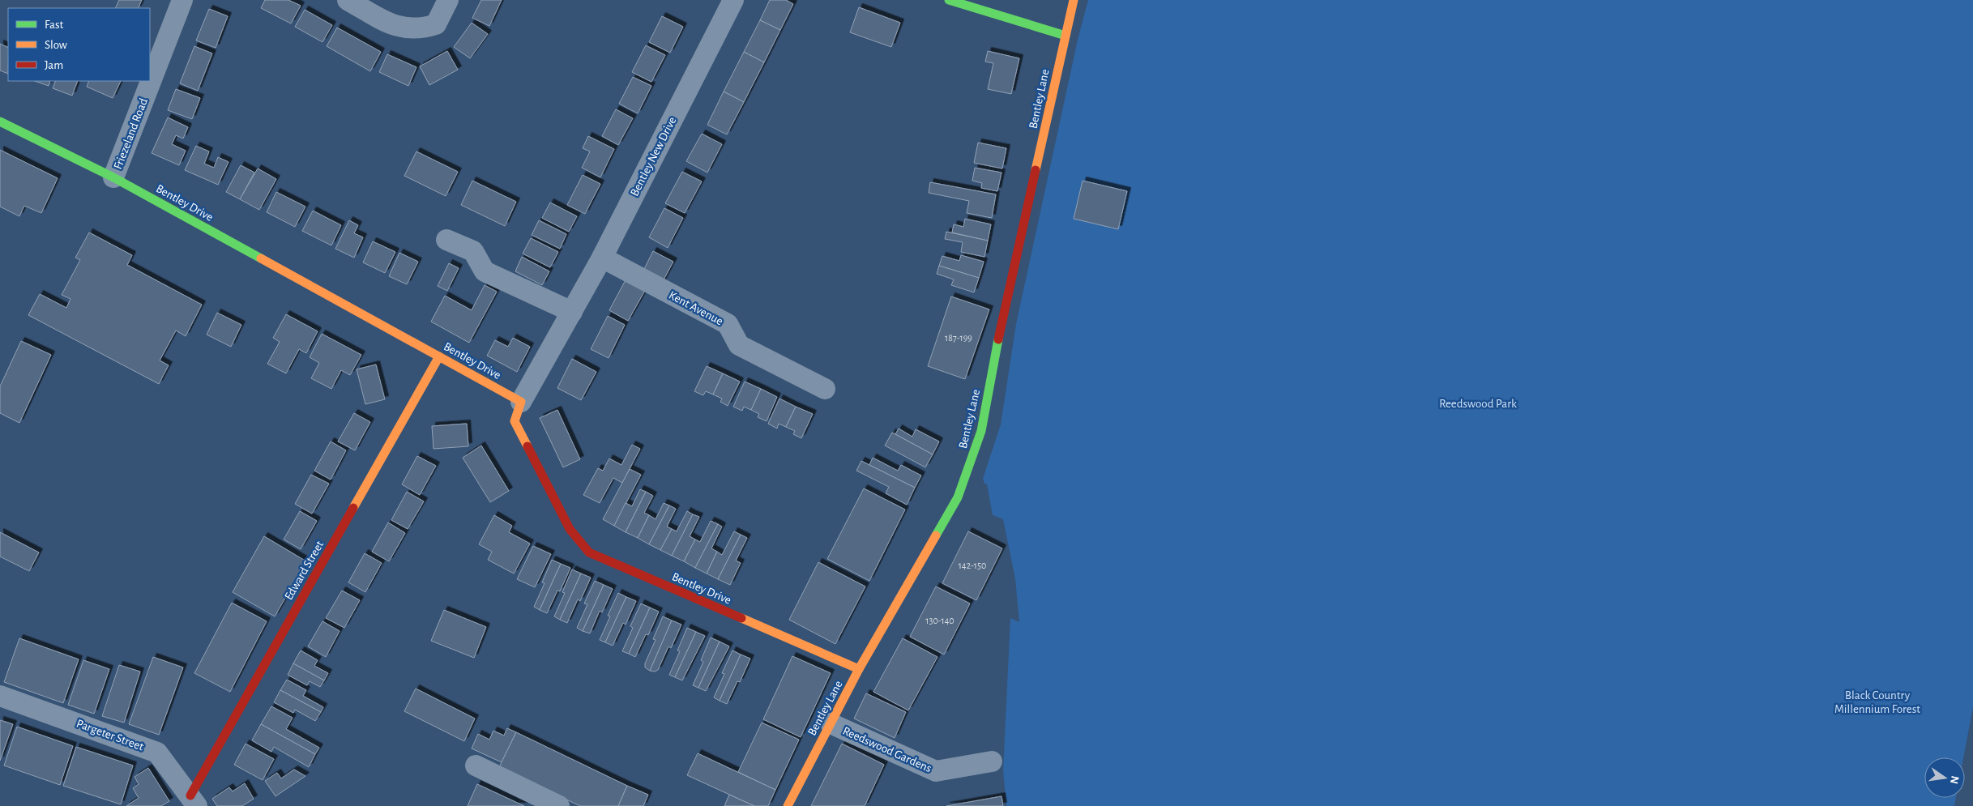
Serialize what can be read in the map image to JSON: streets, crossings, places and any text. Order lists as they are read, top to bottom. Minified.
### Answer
{"streets":{"street":["Bentley Lane","Friezeland Road","Bentley New Drive","Bentley Drive","Kent Avenue","Edward Street","Pargeter Street","Reedswood Gardens"]},"crossings":[["Bentley Lane","Bentley Drive"],["Bentley Lane","Reedswood Gardens"],["Friezeland Road","Bentley Drive"],["Bentley New Drive","Bentley Drive"],["Bentley New Drive","Kent Avenue"],["Bentley Drive","Edward Street"],["Edward Street","Pargeter Street"]],"parks":["Reedswood Park","Black Country Millennium Forest"],"house_numbers":["187-199","142-150","130-140"],"legend":["Fast","Slow","Jam"],"north":"right"}
